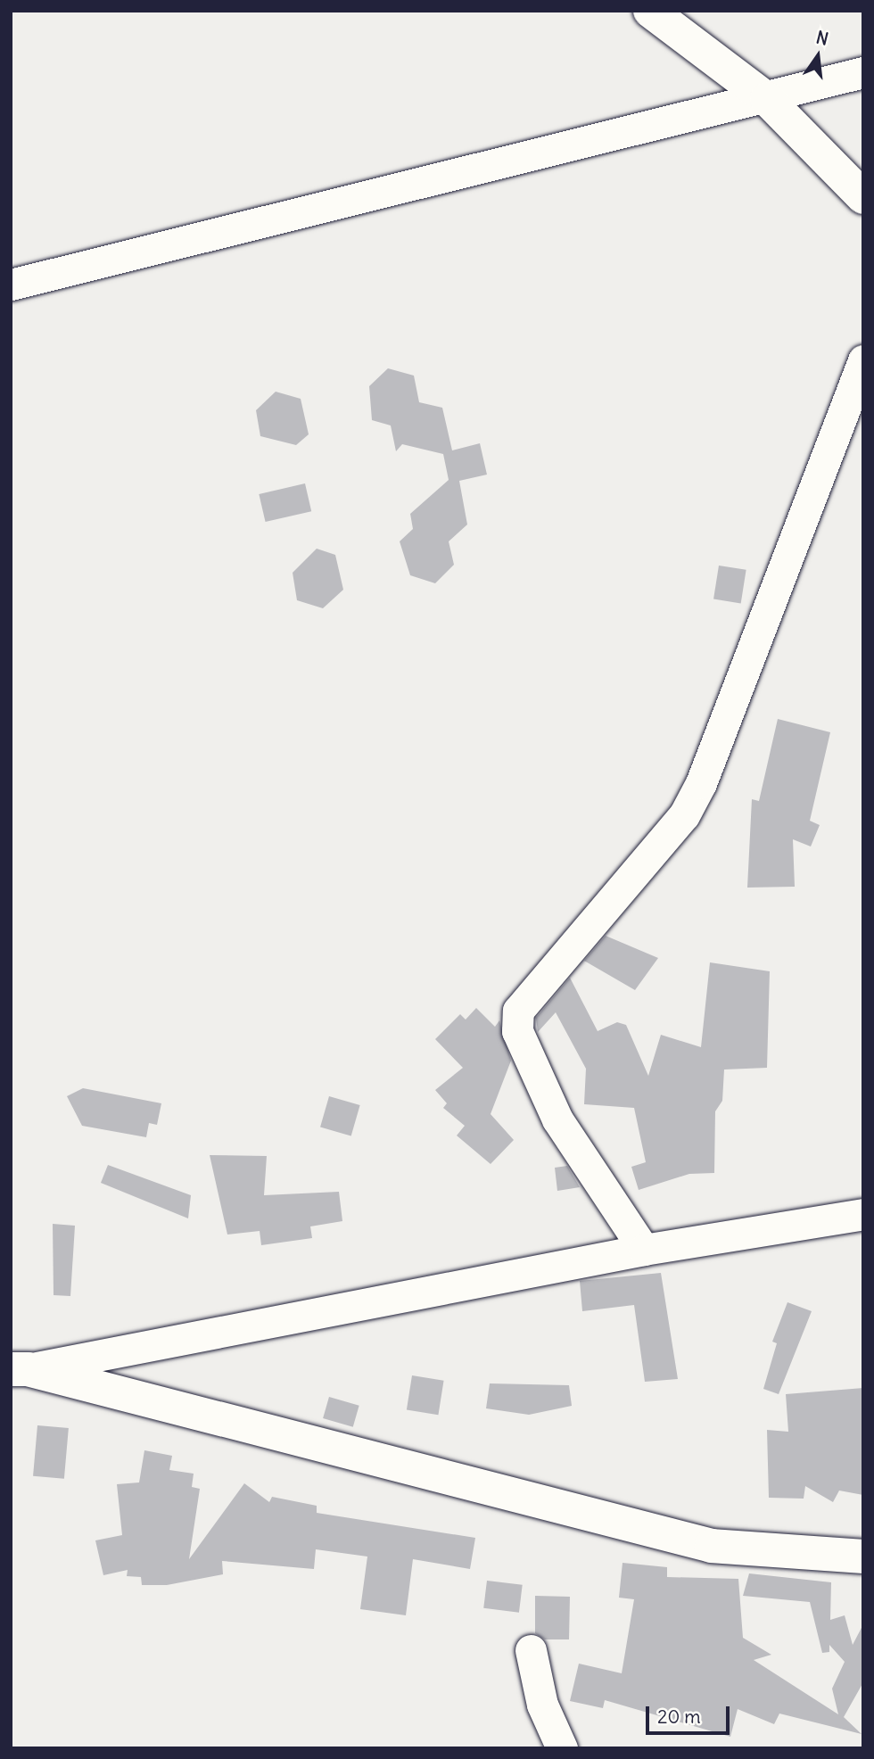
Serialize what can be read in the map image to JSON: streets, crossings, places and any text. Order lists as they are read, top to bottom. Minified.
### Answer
{"scale_bar":"20 m","north":"top"}
